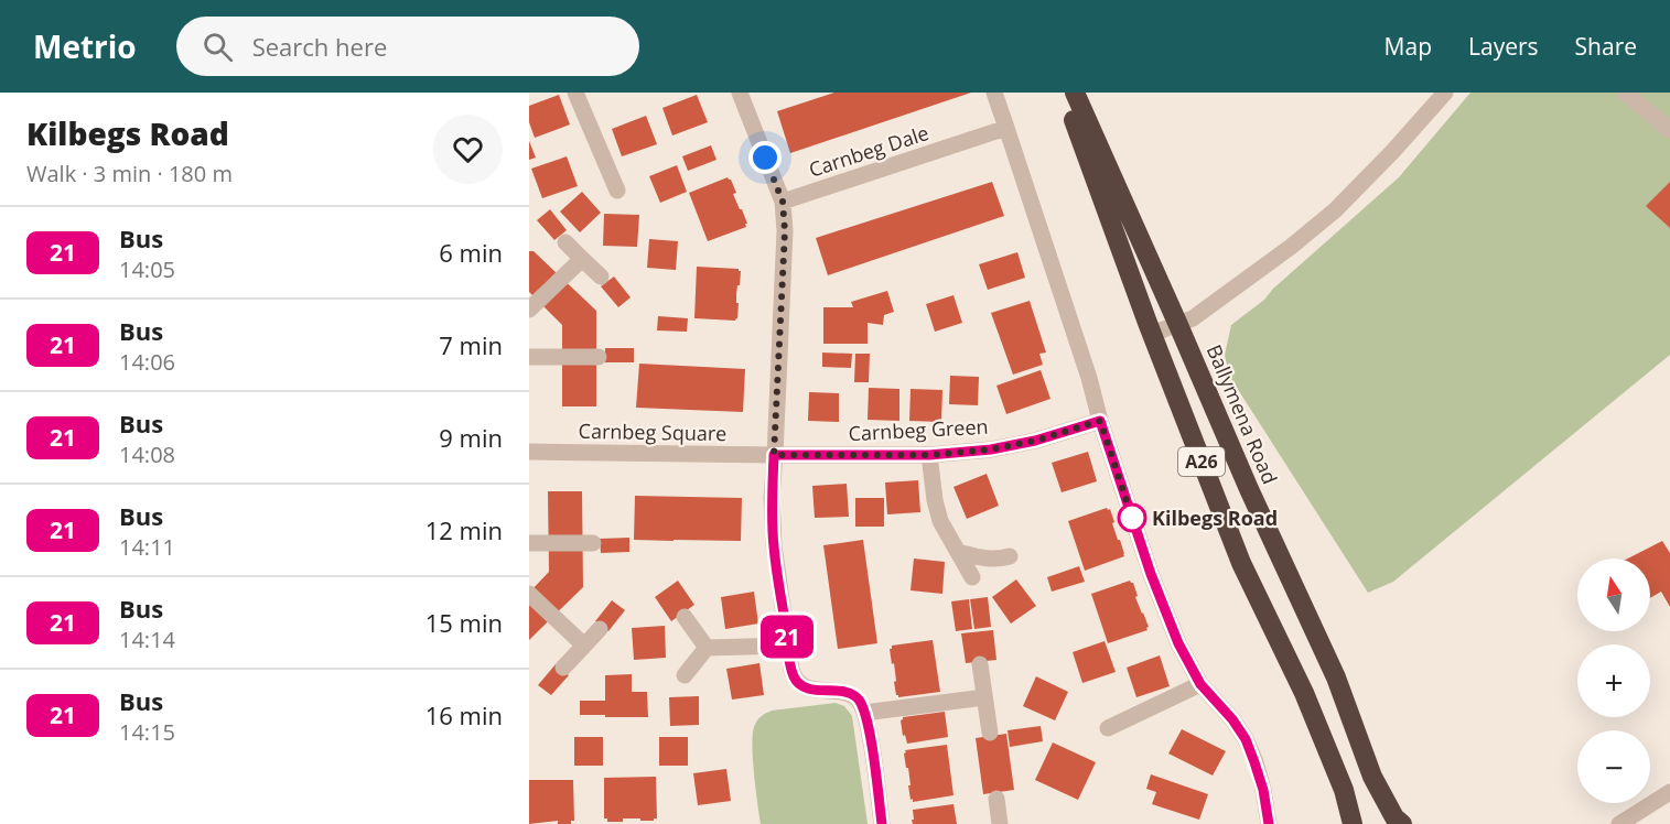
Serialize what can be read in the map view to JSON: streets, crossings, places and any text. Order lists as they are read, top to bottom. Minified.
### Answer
{"streets":{"highway":["Ballymena Road","A26"],"street":["Carnbeg Dale","Carnbeg Green","Carnbeg Square"]},"crossings":[["Carnbeg Green","Carnbeg Square"]],"places":["Kilbegs Road"],"lines":["bus line 21"],"north":"top","page":{"header":"Metrio","search":"Search here","nav":["Map","Layers","Share"],"heading":["Kilbegs Road","Walk · 3 min · 180 m"],"on_map":"21","list":[{"mark":"21","name":"Bus","note":"14:05","value":"6 min"},{"mark":"21","name":"Bus","note":"14:06","value":"7 min"},{"mark":"21","name":"Bus","note":"14:08","value":"9 min"},{"mark":"21","name":"Bus","note":"14:11","value":"12 min"},{"mark":"21","name":"Bus","note":"14:14","value":"15 min"},{"mark":"21","name":"Bus","note":"14:15","value":"16 min"}],"map_buttons":["+","−"]}}
